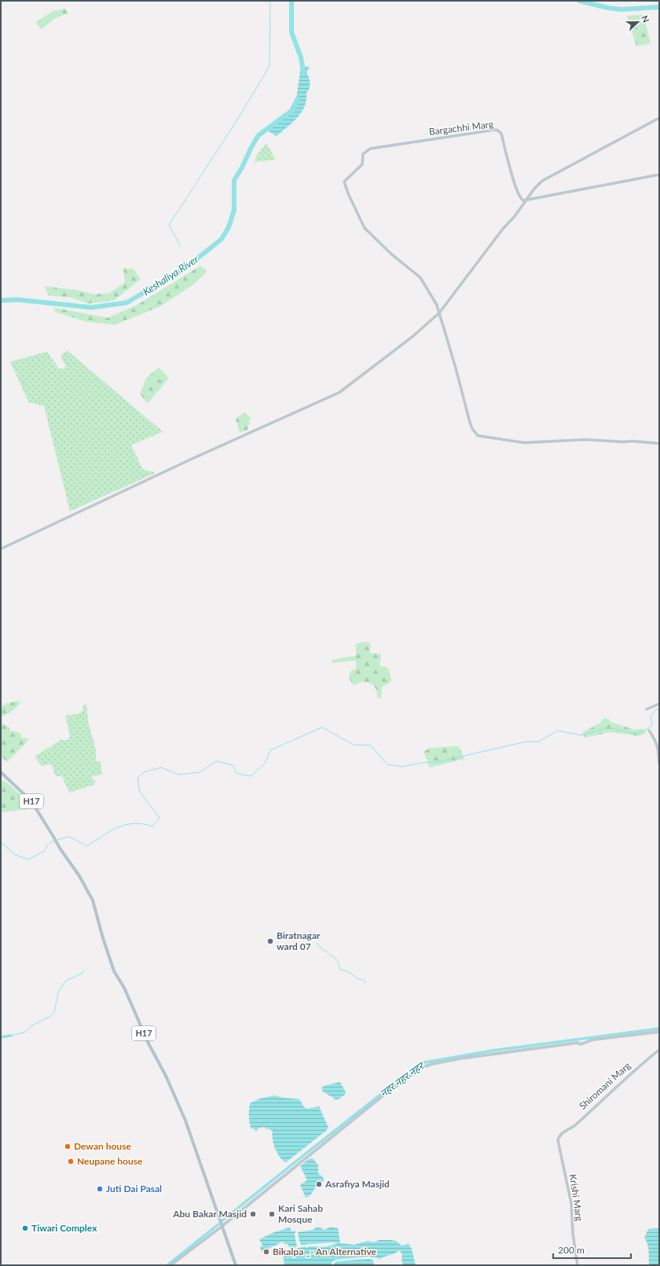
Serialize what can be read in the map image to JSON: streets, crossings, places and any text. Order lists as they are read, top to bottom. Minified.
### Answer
{"streets":{"main road":["H17"],"street":["Bargachhi Marg","Shiromani Marg","Krishi Marg"]},"crossings":[["Shiromani Marg","Krishi Marg"]],"water":["Keshaliya River","नहर नहर नहर"],"places":["Biratnagar ward 07","Dewan house","Neupane house","Asrafiya Masjid","Juti Dai Pasal","Abu Bakar Masjid","Kari Sahab Mosque","Tiwari Complex","Bikalpa _- An Alternative"],"scale_bar":"200 m","north":"right"}
